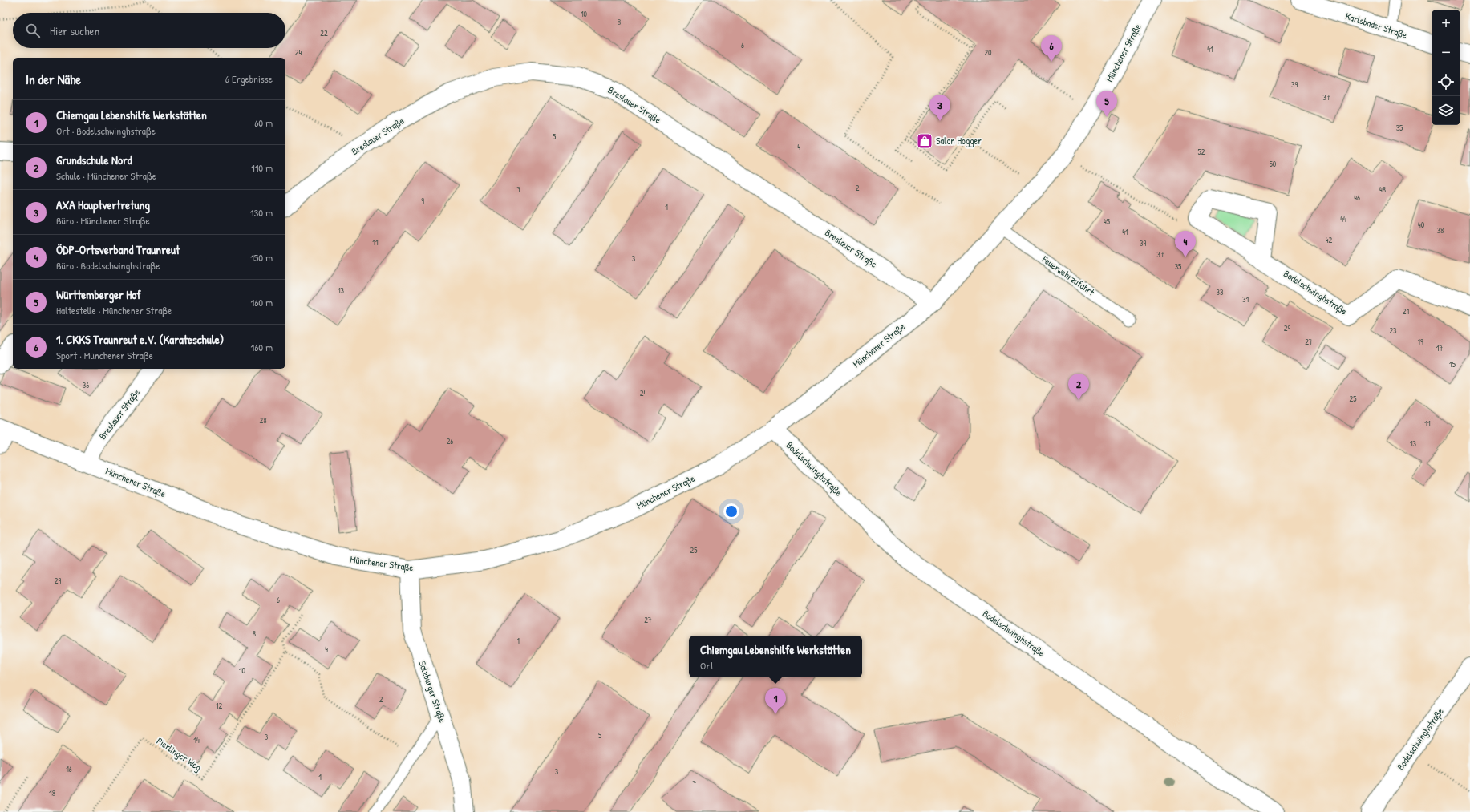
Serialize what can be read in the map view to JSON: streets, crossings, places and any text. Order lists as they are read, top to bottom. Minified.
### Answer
{"streets":{"street":["Karlsbader Straße","Münchener Straße","Breslauer Straße","Bodelschwinghstraße","Salzburger Straße"],"lane":["Feuerwehrzufahrt"],"path":["Pierlinger Weg"]},"crossings":[["Münchener Straße","Breslauer Straße"],["Münchener Straße","Bodelschwinghstraße"],["Münchener Straße","Salzburger Straße"]],"places":{"shop":["Salon Hogger"]},"house_numbers":["10","8","22","6","41","24","20","39","37","35","5","4","52","50","2","7","48","46","9","1","44","45","40","38","41","42","11","39","37","3","35","13","33","31","21","29","23","27","19","17","15","36","24","25","28","11","26","13","25","29","6","27","8","1","4","10","2","12","5","3","14","16","3","1","7","18"],"page":{"map_buttons":["+","−"],"search":"Hier suchen","pins":["6","5","3","4","2","1"],"heading":["In der Nähe","6 Ergebnisse"],"list":[{"mark":"1","name":"Chiemgau Lebenshilfe Werkstätten","note":"Ort · Bodelschwinghstraße","value":"60 m"},{"mark":"2","name":"Grundschule Nord","note":"Schule · Münchener Straße","value":"110 m"},{"mark":"3","name":"AXA Hauptvertretung","note":"Büro · Münchener Straße","value":"130 m"},{"mark":"4","name":"ÖDP-Ortsverband Traunreut","note":"Büro · Bodelschwinghstraße","value":"150 m"},{"mark":"5","name":"Württemberger Hof","note":"Haltestelle · Münchener Straße","value":"160 m"},{"mark":"6","name":"1. CKKS Traunreut e.V. (Karateschule)","note":"Sport · Münchener Straße","value":"160 m"}],"popup":["Chiemgau Lebenshilfe Werkstätten","Ort"]}}
